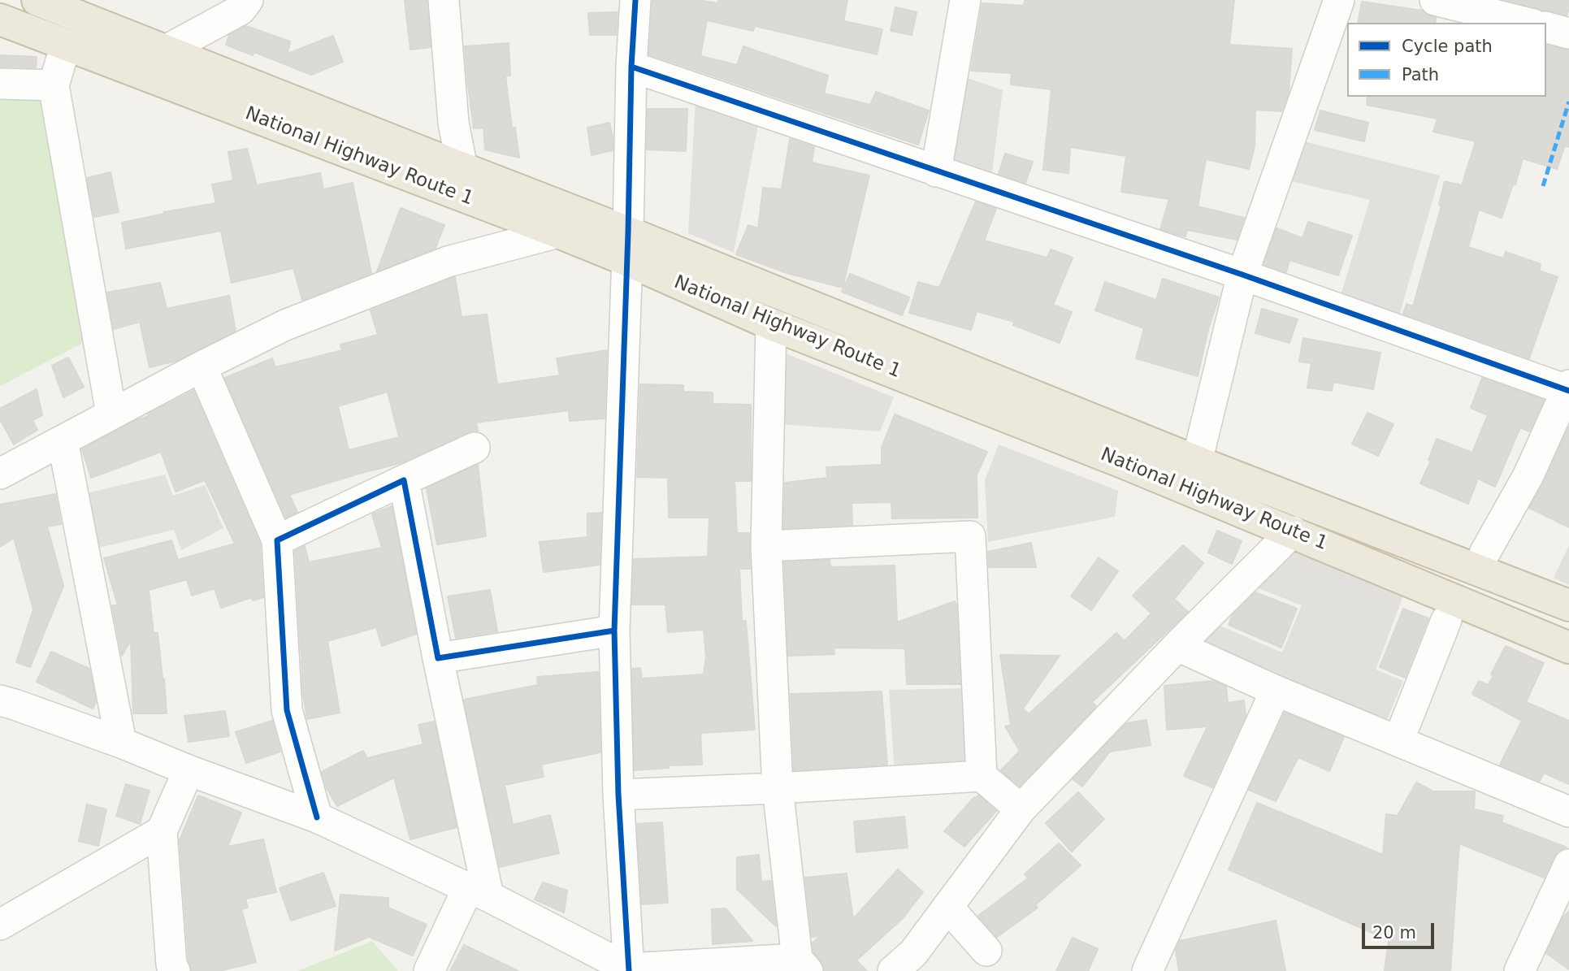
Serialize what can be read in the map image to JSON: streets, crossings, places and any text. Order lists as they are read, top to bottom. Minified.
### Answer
{"streets":{"highway":["National Highway Route 1"]},"legend":["Cycle path","Path"],"scale_bar":"20 m"}
